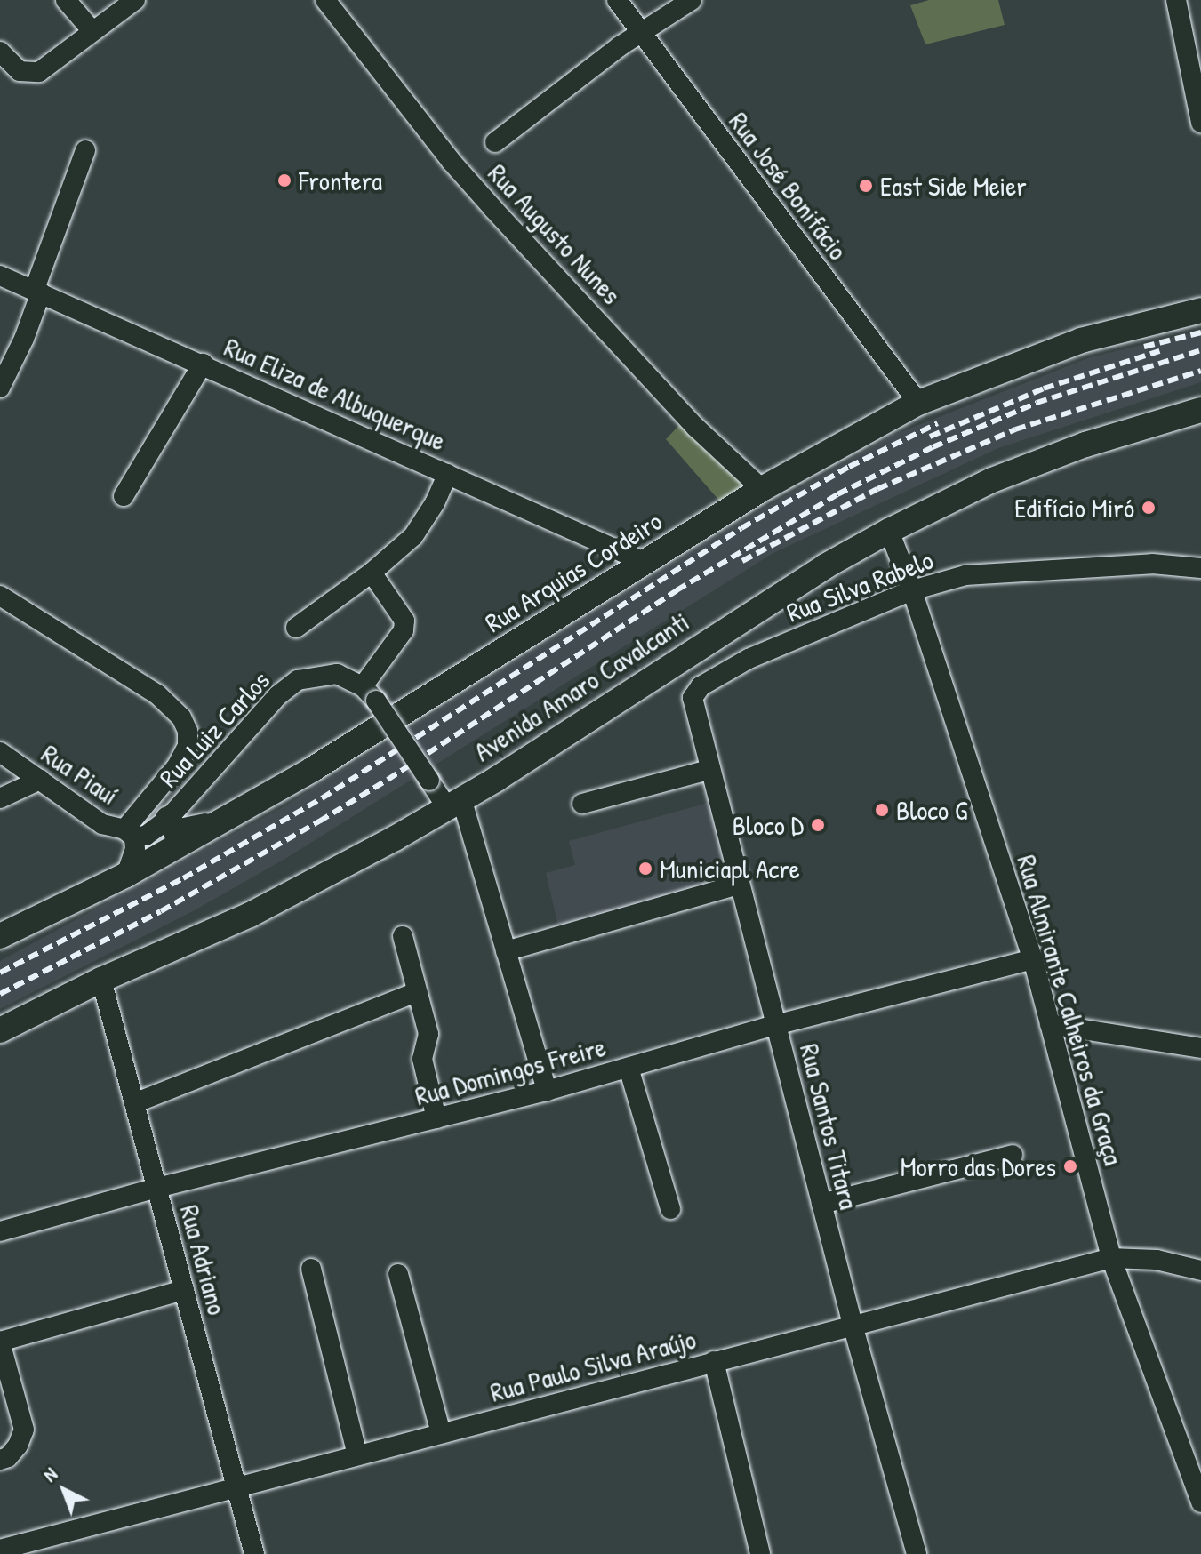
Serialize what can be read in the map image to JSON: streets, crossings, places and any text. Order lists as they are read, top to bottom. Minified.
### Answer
{"streets":{"main road":["Rua Arquias Cordeiro","Avenida Amaro Cavalcanti"],"street":["Rua José Bonifácio","Rua Augusto Nunes","Rua Eliza de Albuquerque","Rua Silva Rabelo","Rua Luiz Carlos","Rua Piauí","Rua Almirante Calheiros da Graça","Rua Domingos Freire","Rua Santos Titara","Rua Adriano","Rua Paulo Silva Araújo"]},"crossings":[["Rua José Bonifácio","Rua Arquias Cordeiro"],["Rua Augusto Nunes","Rua Arquias Cordeiro"],["Rua Eliza de Albuquerque","Rua Arquias Cordeiro"],["Rua Arquias Cordeiro","Rua Piauí"],["Rua Silva Rabelo","Rua Almirante Calheiros da Graça"],["Rua Silva Rabelo","Rua Santos Titara"],["Avenida Amaro Cavalcanti","Rua Almirante Calheiros da Graça"],["Avenida Amaro Cavalcanti","Rua Adriano"],["Rua Luiz Carlos","Rua Piauí"],["Rua Almirante Calheiros da Graça","Rua Domingos Freire"],["Rua Almirante Calheiros da Graça","Rua Paulo Silva Araújo"],["Rua Domingos Freire","Rua Santos Titara"],["Rua Domingos Freire","Rua Adriano"],["Rua Santos Titara","Rua Paulo Silva Araújo"],["Rua Adriano","Rua Paulo Silva Araújo"]],"places":["Frontera","East Side Meier","Edifício Miró","Bloco G","Bloco D","Municiapl Acre","Morro das Dores"],"north":"top left"}
